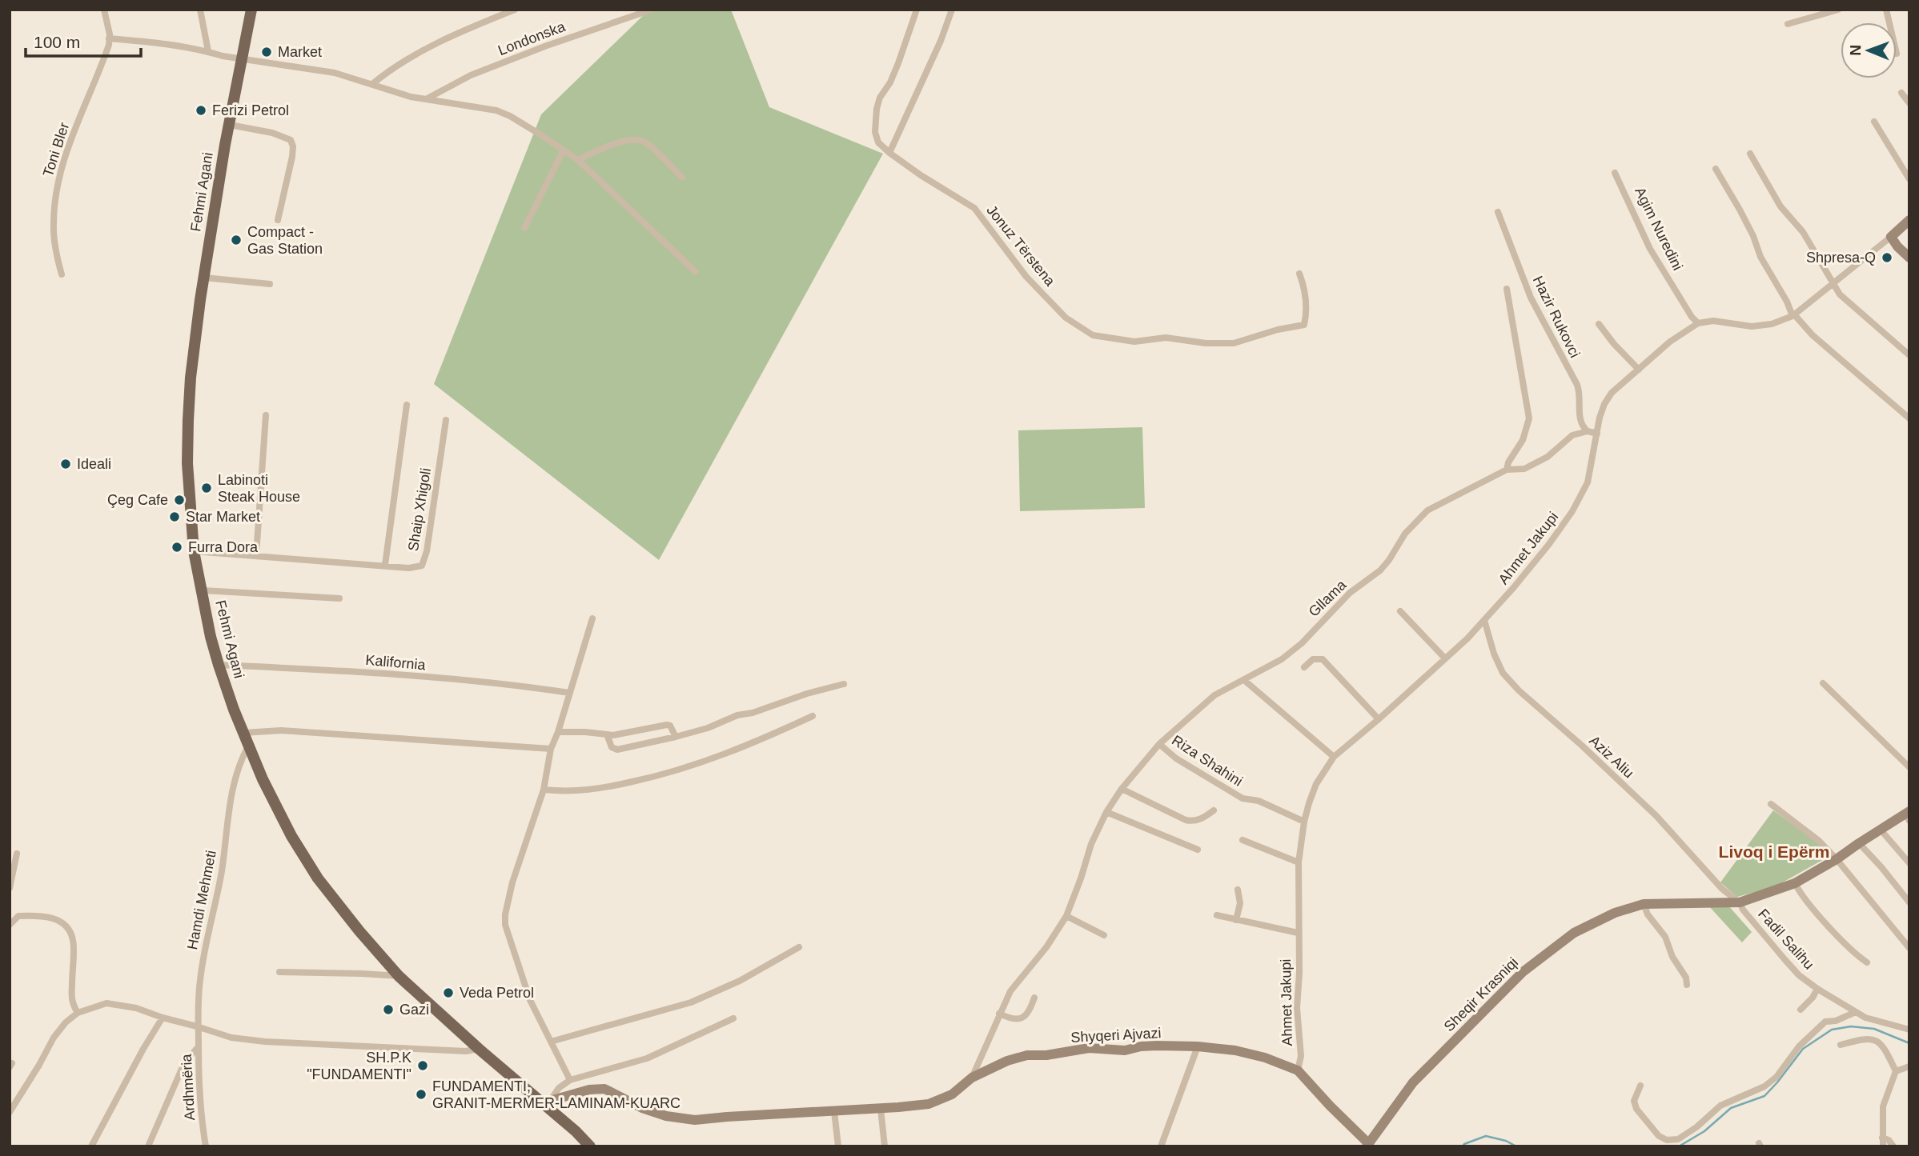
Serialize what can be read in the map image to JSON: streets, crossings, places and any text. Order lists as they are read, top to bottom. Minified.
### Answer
{"streets":{"main road":["Fehmi Agani"],"street":["Londonska","Toni Bler","Agim Nuredini","Jonuz Tërstena","Hazir Rukovci","Shaip Xhigoli","Ahmet Jakupi","Gllama","Kalifornia","Aziz Aliu","Riza Shahini","Hamdi Mehmeti","Fadil Salihu","Sheqir Krasniqi","Shyqeri Ajvazi","Ardhmëria"]},"crossings":[["Fehmi Agani","Shaip Xhigoli"],["Fehmi Agani","Kalifornia"],["Fehmi Agani","Hamdi Mehmeti"],["Fehmi Agani","Shyqeri Ajvazi"],["Hazir Rukovci","Gllama"],["Ahmet Jakupi","Aziz Aliu"],["Ahmet Jakupi","Riza Shahini"],["Ahmet Jakupi","Shyqeri Ajvazi"],["Gllama","Riza Shahini"],["Gllama","Shyqeri Ajvazi"],["Aziz Aliu","Fadil Salihu"],["Aziz Aliu","Sheqir Krasniqi"],["Hamdi Mehmeti","Ardhmëria"],["Fadil Salihu","Sheqir Krasniqi"],["Sheqir Krasniqi","Shyqeri Ajvazi"]],"districts":["Livoq i Epërm"],"places":["Market","Ferizi Petrol","Compact - Gas Station","Shpresa-Q","Ideali","Labinoti Steak House","Çeg Cafe","Star Market","Furra Dora","Veda Petrol","Gazi","SH.P.K \"FUNDAMENTI\"","FUNDAMENTI, GRANIT-MERMER-LAMINAM-KUARC"],"scale_bar":"100 m","north":"left"}
